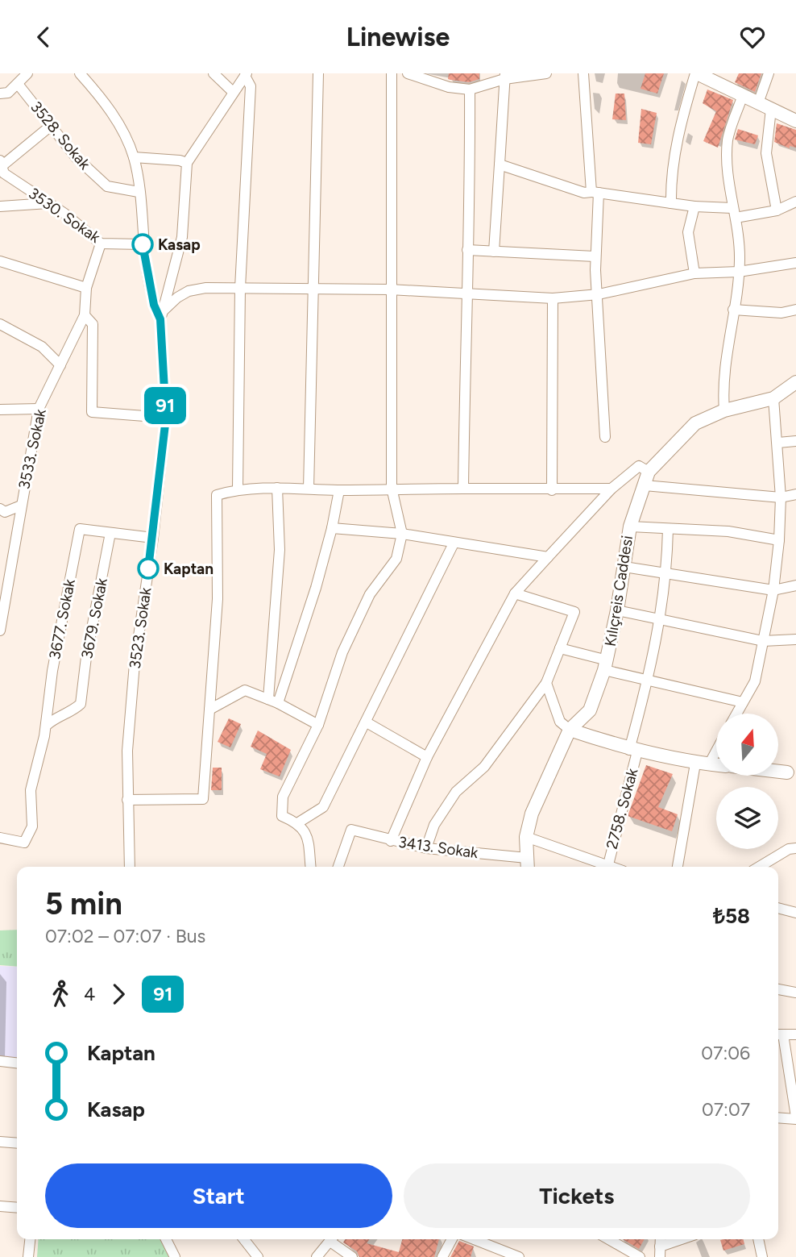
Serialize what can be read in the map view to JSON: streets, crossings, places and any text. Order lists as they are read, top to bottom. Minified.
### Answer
{"streets":{"street":["3528. Sokak","3530. Sokak","3533. Sokak","Kılıçreis Caddesi","3679. Sokak","3677. Sokak","3523. Sokak","2758. Sokak","3413. Sokak"]},"crossings":[["3530. Sokak","3533. Sokak"],["Kılıçreis Caddesi","3413. Sokak"],["3679. Sokak","3677. Sokak"]],"places":["Kasap","Kaptan"],"lines":["bus line 91"],"north":"top","page":{"header":"Linewise","on_map":"91","heading":["5 min","07:02 – 07:07 · Bus","₺58"],"legs":["4","91"],"list":[{"name":"Kaptan","value":"07:06"},{"name":"Kasap","value":"07:07"}],"buttons":["Start","Tickets"]}}
